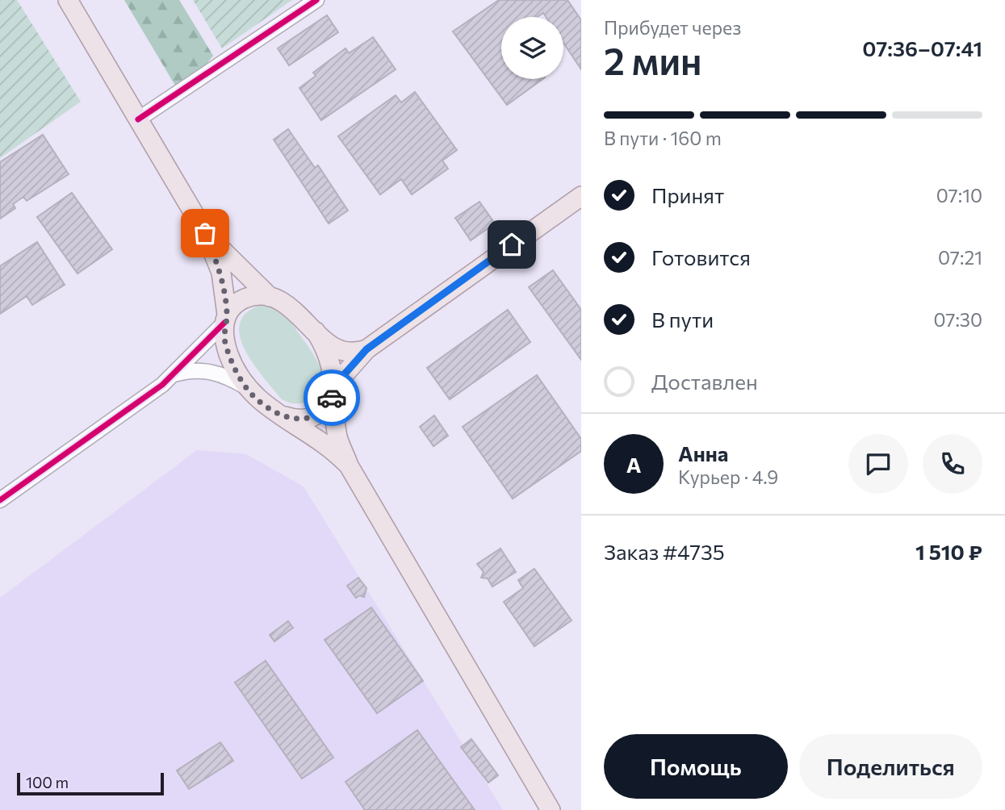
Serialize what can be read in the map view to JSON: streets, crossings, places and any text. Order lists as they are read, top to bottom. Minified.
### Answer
{"scale_bar":"100 m","page":{"heading":["2 мин","Прибудет через","07:36–07:41"],"panel":["Анна","Курьер · 4.9","Заказ #4735","1 510 ₽"],"bar":"В пути · 160 m","list":[["Принят","07:10"],["Готовится","07:21"],["В пути","07:30"],"Доставлен"],"round":"А","buttons":["Помощь","Поделиться"],"scale":"100 m"}}
